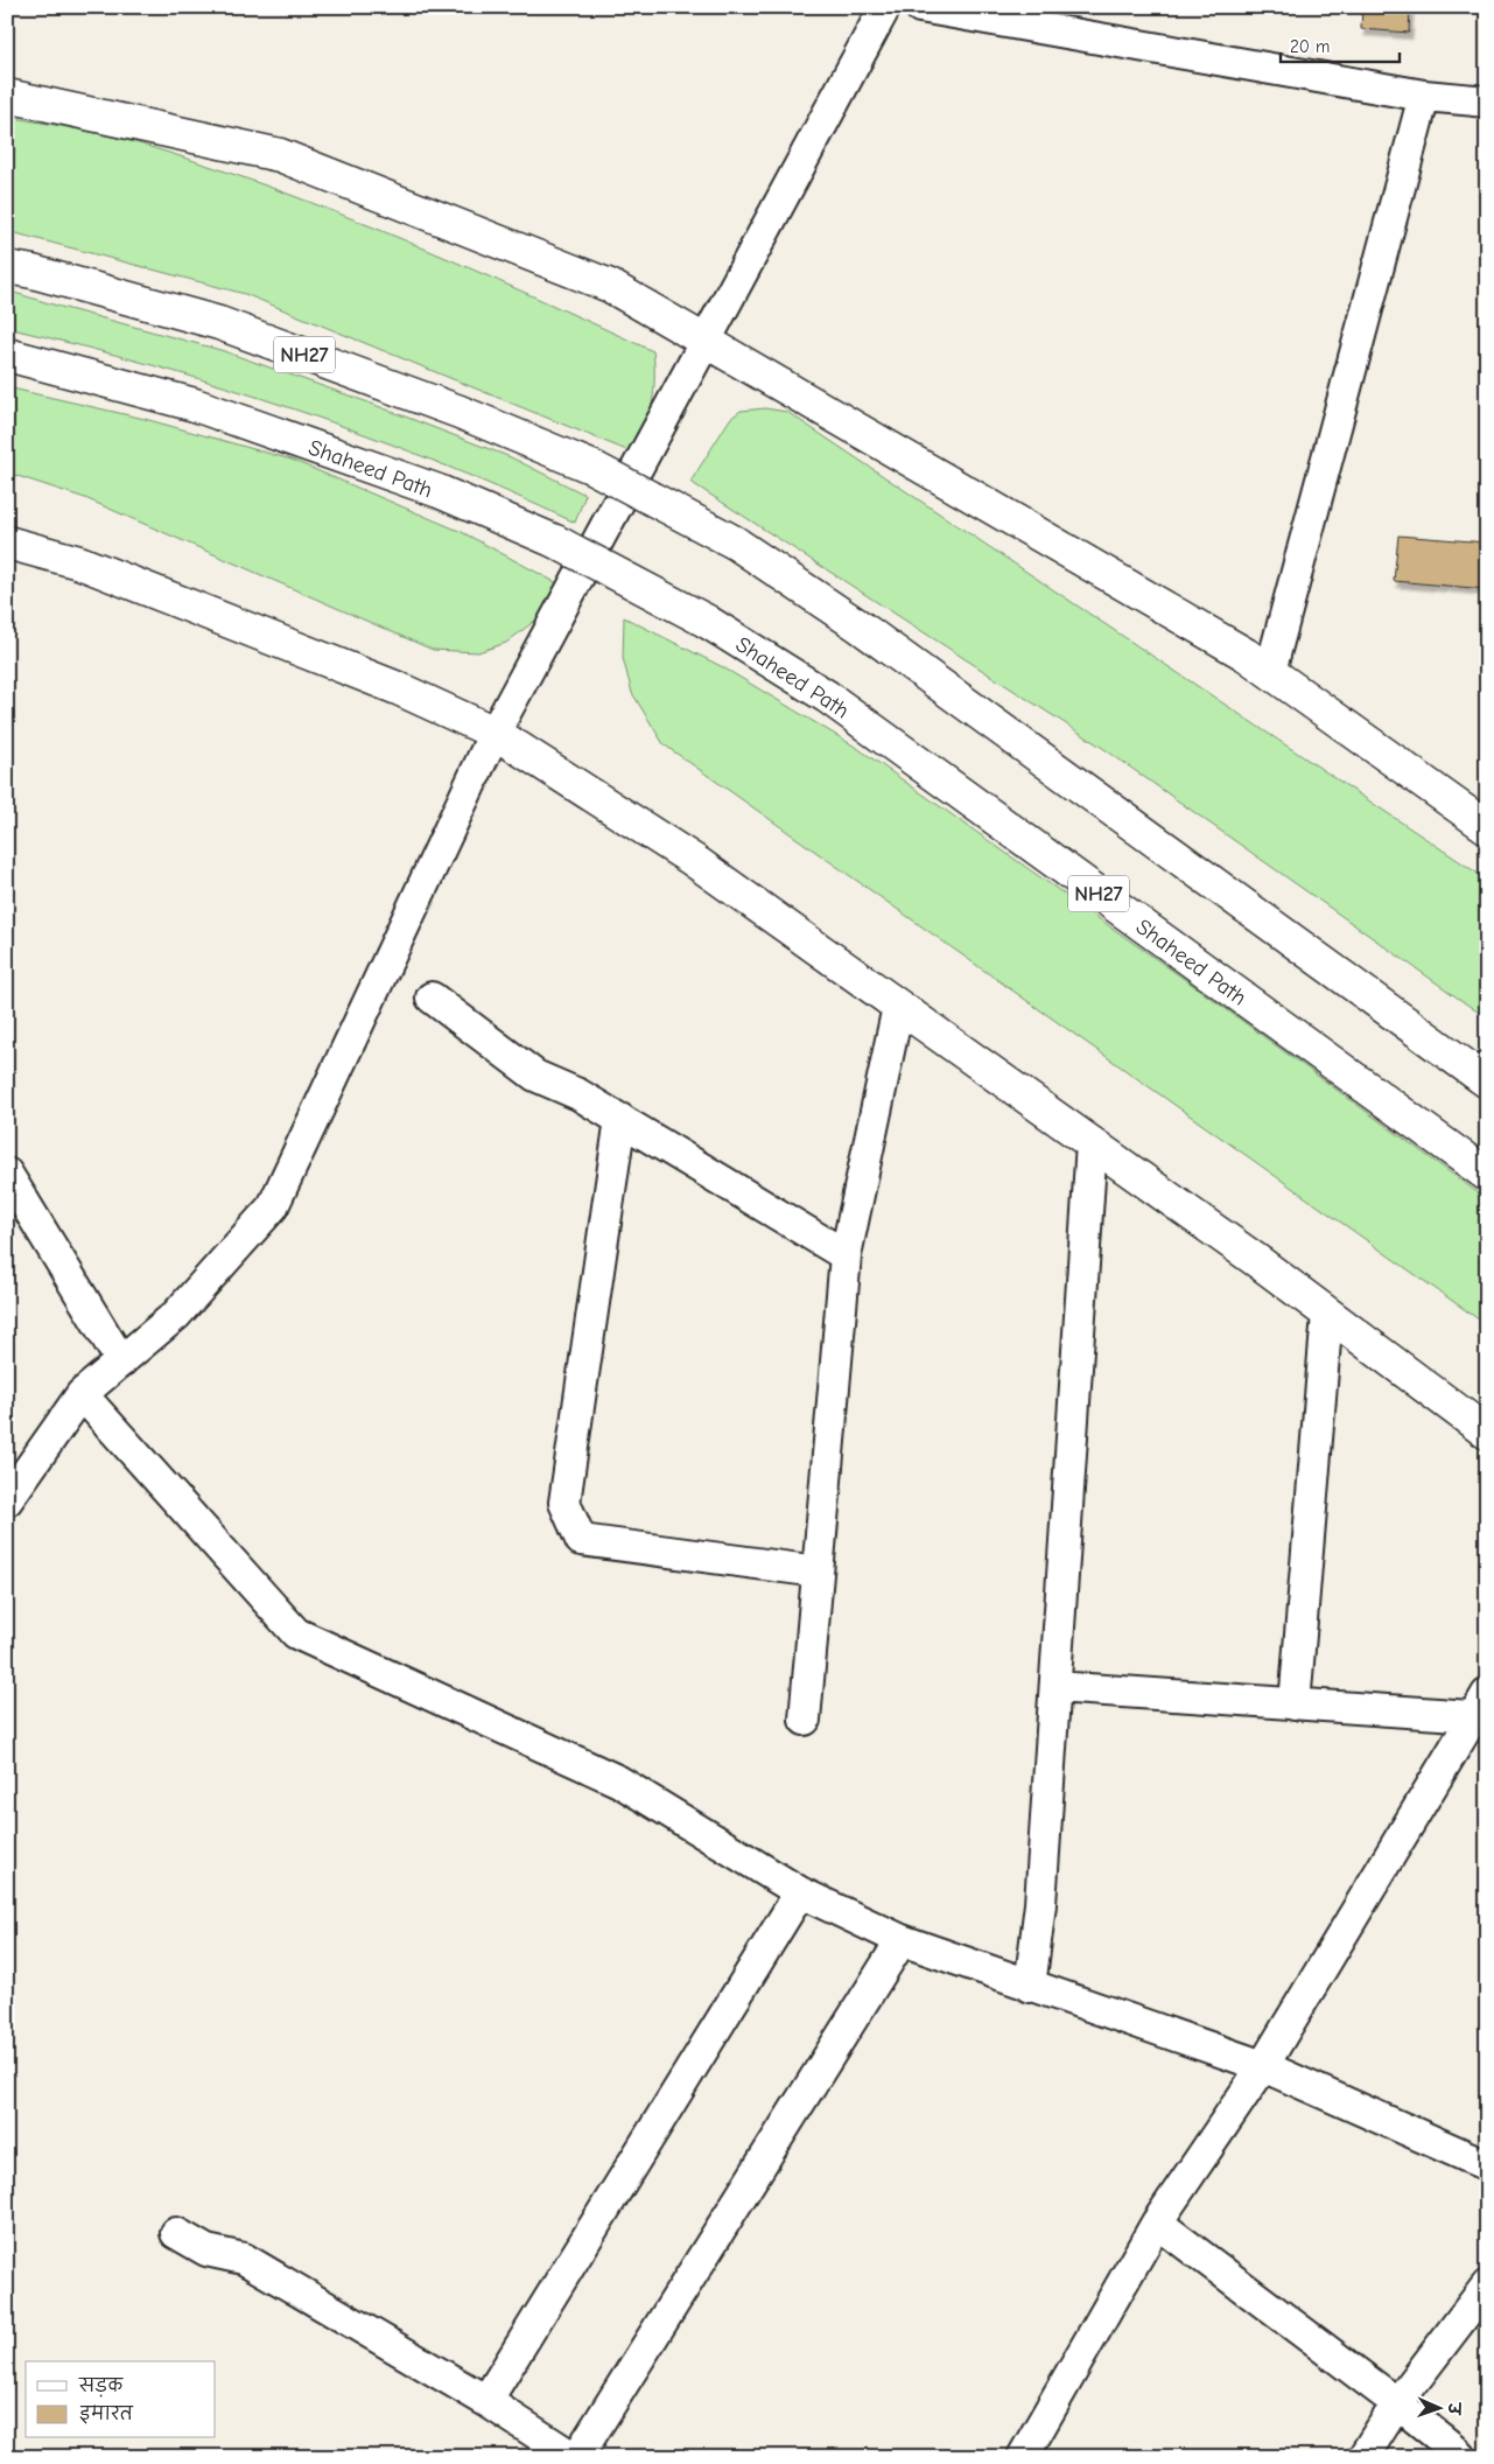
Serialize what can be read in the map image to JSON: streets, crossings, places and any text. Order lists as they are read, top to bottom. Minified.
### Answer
{"streets":{"main road":["NH27","Shaheed Path"]},"legend":["सड़क","इमारत"],"scale_bar":"20 m","north":"right"}
